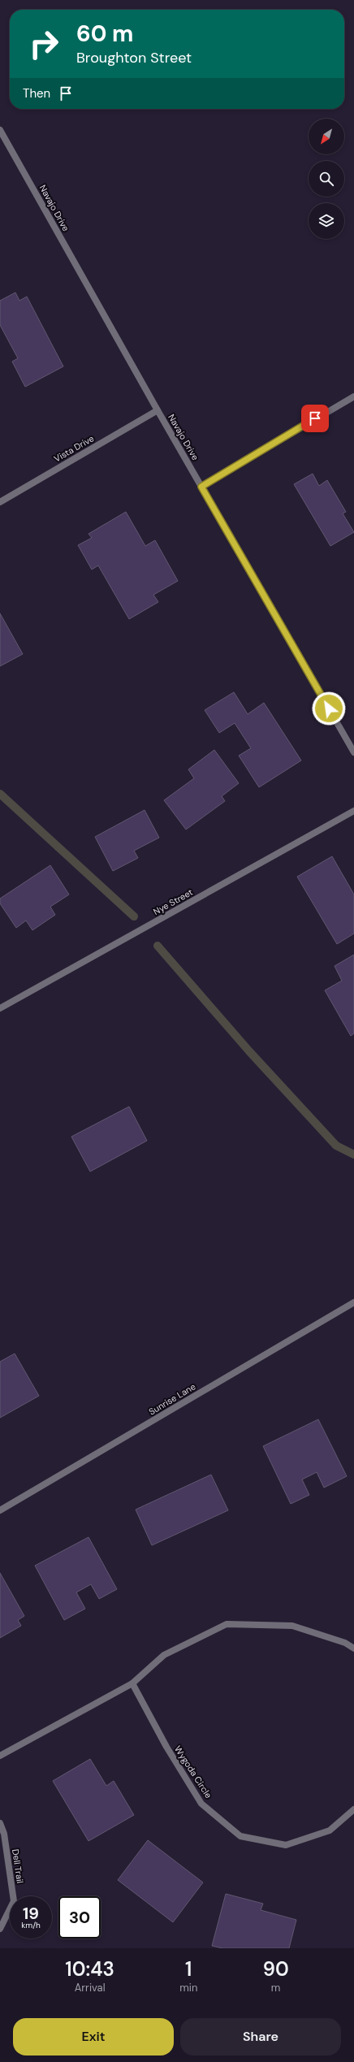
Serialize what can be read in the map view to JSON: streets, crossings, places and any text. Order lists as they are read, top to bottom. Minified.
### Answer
{"streets":{"street":["Navajo Drive","Vista Drive","Nye Street","Sunrise Lane","Wygoda Circle","Dell Trail"]},"crossings":[["Navajo Drive","Vista Drive"]],"north":"bottom left","page":{"turn":["60 m","Broughton Street"],"then":"Then","speed":"19 km/h","limit":"30","eta":["10:43","Arrival","1","min","90","m"],"buttons":["Exit","Share"]}}
